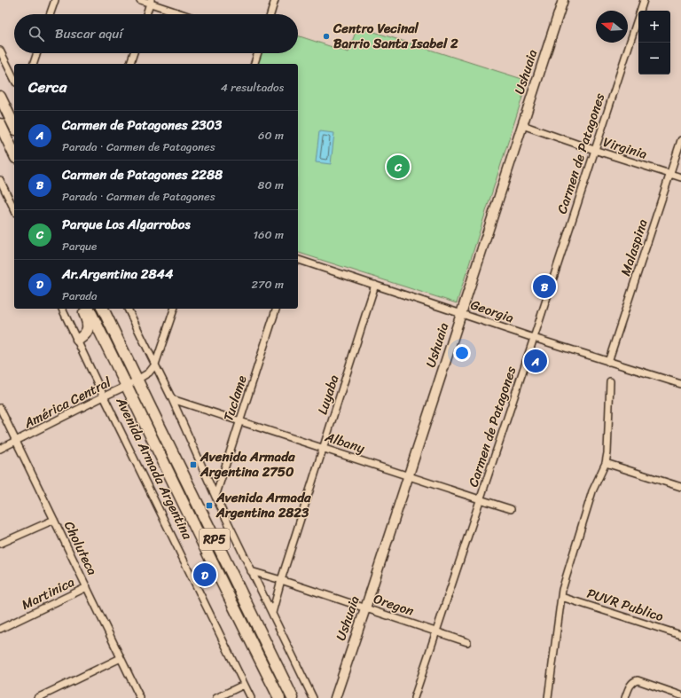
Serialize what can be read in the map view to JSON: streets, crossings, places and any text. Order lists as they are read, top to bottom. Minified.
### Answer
{"streets":{"main road":["Ushuaia","Avenida Armada Argentina","RP5"],"street":["Virginia","Carmen de Patagones","Malaspina","Georgia","Luyaba","Tuclame","América Central","Albany","Choluteca","Martinica","Oregon","PUVR Publico"]},"crossings":[["Ushuaia","Virginia"],["Ushuaia","Georgia"],["Ushuaia","Albany"],["Ushuaia","Oregon"],["Virginia","Carmen de Patagones"],["Virginia","Malaspina"],["Carmen de Patagones","Georgia"],["Carmen de Patagones","Albany"],["Carmen de Patagones","Oregon"],["Malaspina","Georgia"],["Georgia","Luyaba"],["Luyaba","Albany"],["Luyaba","Oregon"],["Tuclame","Albany"],["América Central","Avenida Armada Argentina"],["América Central","Choluteca"],["Choluteca","Martinica"]],"places":{"other":["Centro Vecinal Barrio Santa Isabel 2"],"transit":["Avenida Armada Argentina 2750","Avenida Armada Argentina 2823"]},"north":"left","page":{"map_buttons":["+","−"],"search":"Buscar aquí","heading":["Cerca","4 resultados"],"list":[{"mark":"A","name":"Carmen de Patagones 2303","note":"Parada · Carmen de Patagones","value":"60 m"},{"mark":"B","name":"Carmen de Patagones 2288","note":"Parada · Carmen de Patagones","value":"80 m"},{"mark":"C","name":"Parque Los Algarrobos","note":"Parque","value":"160 m"},{"mark":"D","name":"Ar.Argentina 2844","note":"Parada","value":"270 m"}],"pins":["C","B","A","D"]}}
